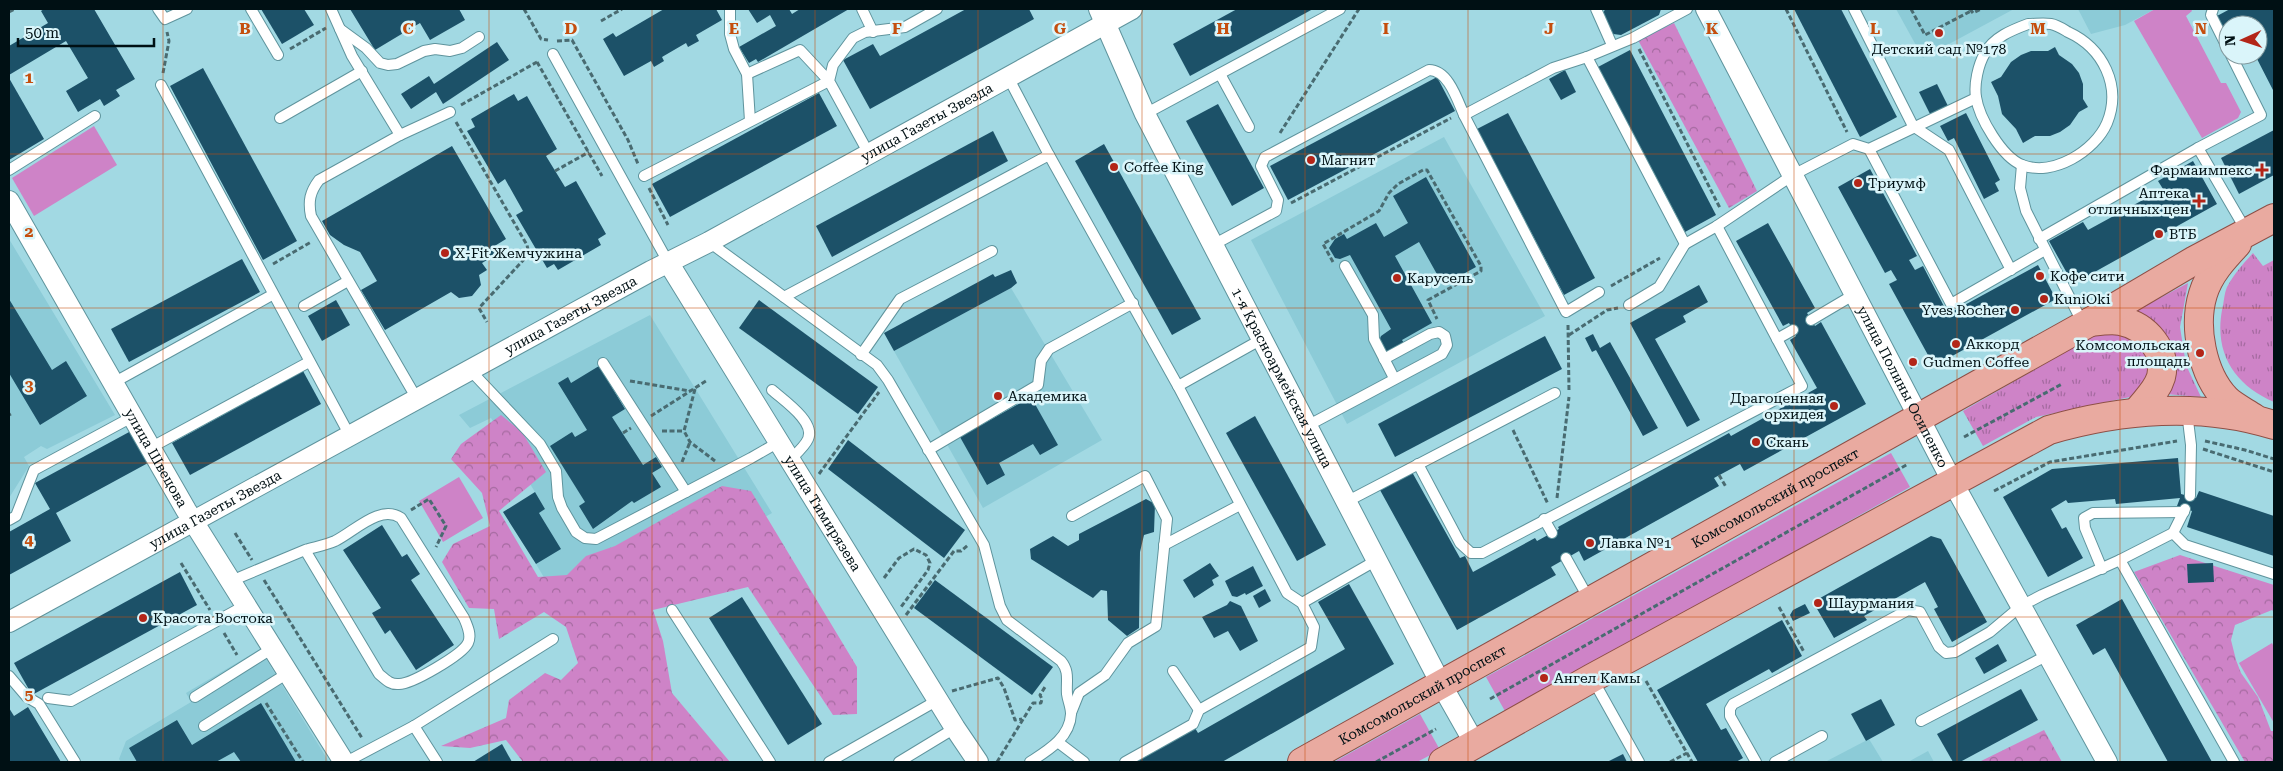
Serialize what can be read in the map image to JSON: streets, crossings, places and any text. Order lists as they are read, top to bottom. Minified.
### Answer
{"streets":{"main road":["Комсомольский проспект"],"street":["улица Газеты Звезда","1-я Красноармейская улица","улица Полины Осипенко","улица Швецова","улица Тимирязева"]},"crossings":[["улица Газеты Звезда","1-я Красноармейская улица"],["улица Газеты Звезда","улица Швецова"],["улица Газеты Звезда","улица Тимирязева"],["1-я Красноармейская улица","Комсомольский проспект"],["улица Полины Осипенко","Комсомольский проспект"]],"places":{"other":["Детский сад №178","Магнит","Coffee King","Триумф","ВТБ","X-Fit Жемчужина","Кофе сити","Карусель","KuniOki","Yves Rocher","Аккорд","Комсомольская площадь","Gudmen Coffee","Академика","Драгоценная орхидея","Скань","Лавка №1","Шаурмания","Красота Востока","Ангел Камы"],"health":["Фармаимпекс","Аптека отличных цен"]},"scale_bar":"50 m","north":"left","grid":{"columns":["B","C","D","E","F","G","H","I","J","K","L","M","N"],"rows":["1","2","3","4","5"]}}
